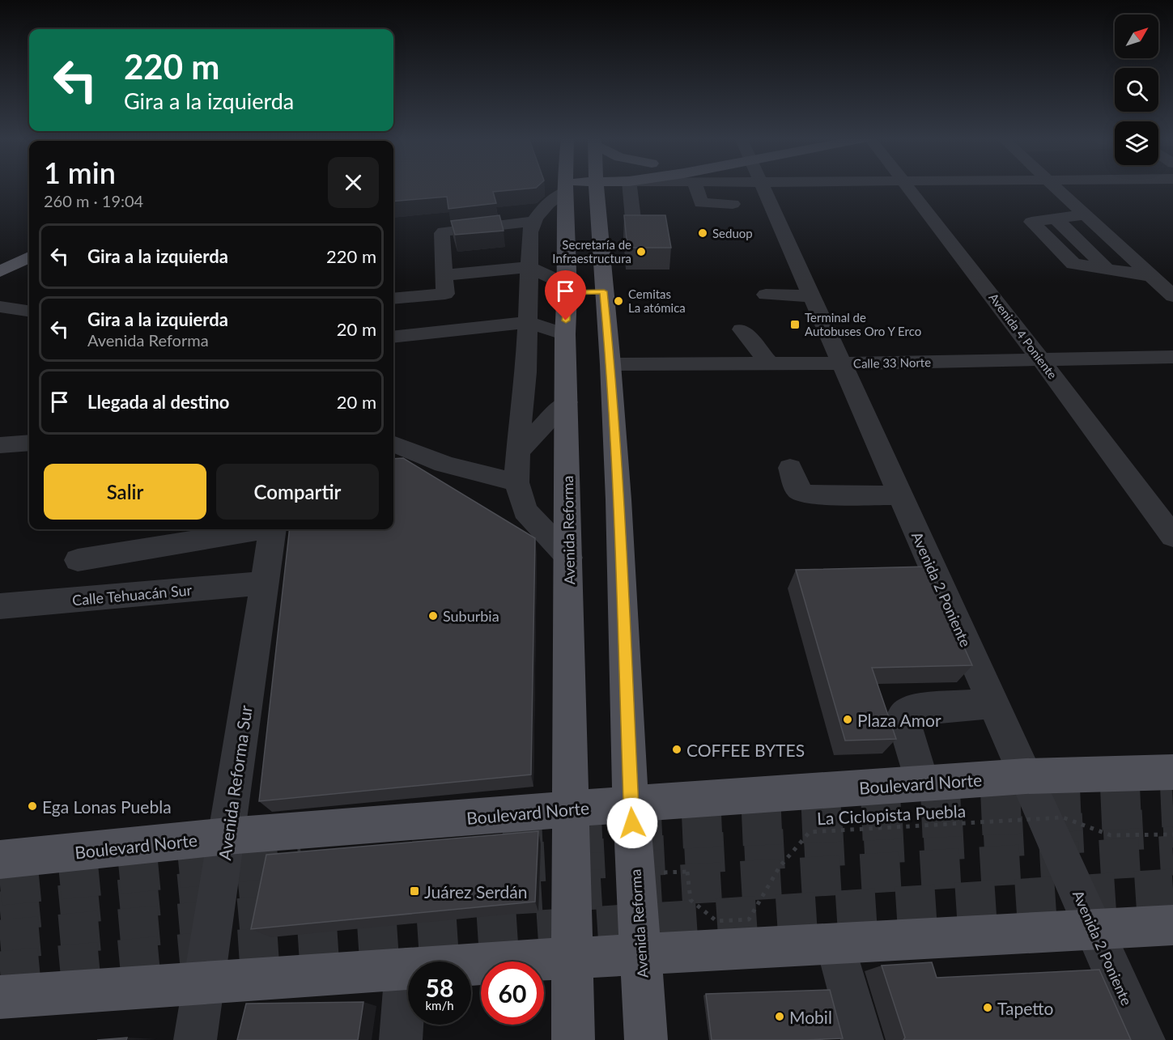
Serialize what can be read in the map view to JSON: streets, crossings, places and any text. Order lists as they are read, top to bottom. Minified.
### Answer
{"streets":{"main road":["Avenida Reforma","Boulevard Norte"],"street":["Avenida 4 Poniente","Calle 33 Norte","Avenida 2 Poniente","Calle Tehuacán Sur","Avenida Reforma Sur"],"path":["La Ciclopista Puebla"]},"crossings":[["Avenida 4 Poniente","Calle 33 Norte"],["Calle 33 Norte","Avenida Reforma"],["Calle 33 Norte","Avenida 2 Poniente"],["Avenida Reforma","Boulevard Norte"],["Avenida 2 Poniente","Boulevard Norte"],["Calle Tehuacán Sur","Avenida Reforma Sur"],["Avenida Reforma Sur","Boulevard Norte"]],"places":{"other":["Seduop","Secretaría de Infraestructura","Cemitas La atómica","Suburbia","Plaza Amor","COFFEE BYTES","Ega Lonas Puebla","Tapetto","Mobil"],"transit":["Terminal de Autobuses Oro Y Erco","Juárez Serdán"]},"north":"top right","page":{"turn":["220 m","Gira a la izquierda"],"heading":["1 min","260 m · 19:04"],"list":[{"name":"Gira a la izquierda","value":"220 m"},{"name":"Gira a la izquierda","note":"Avenida Reforma","value":"20 m"},{"name":"Llegada al destino","value":"20 m"}],"buttons":["Salir","Compartir"],"speed":"58 km/h","limit":"60"}}
